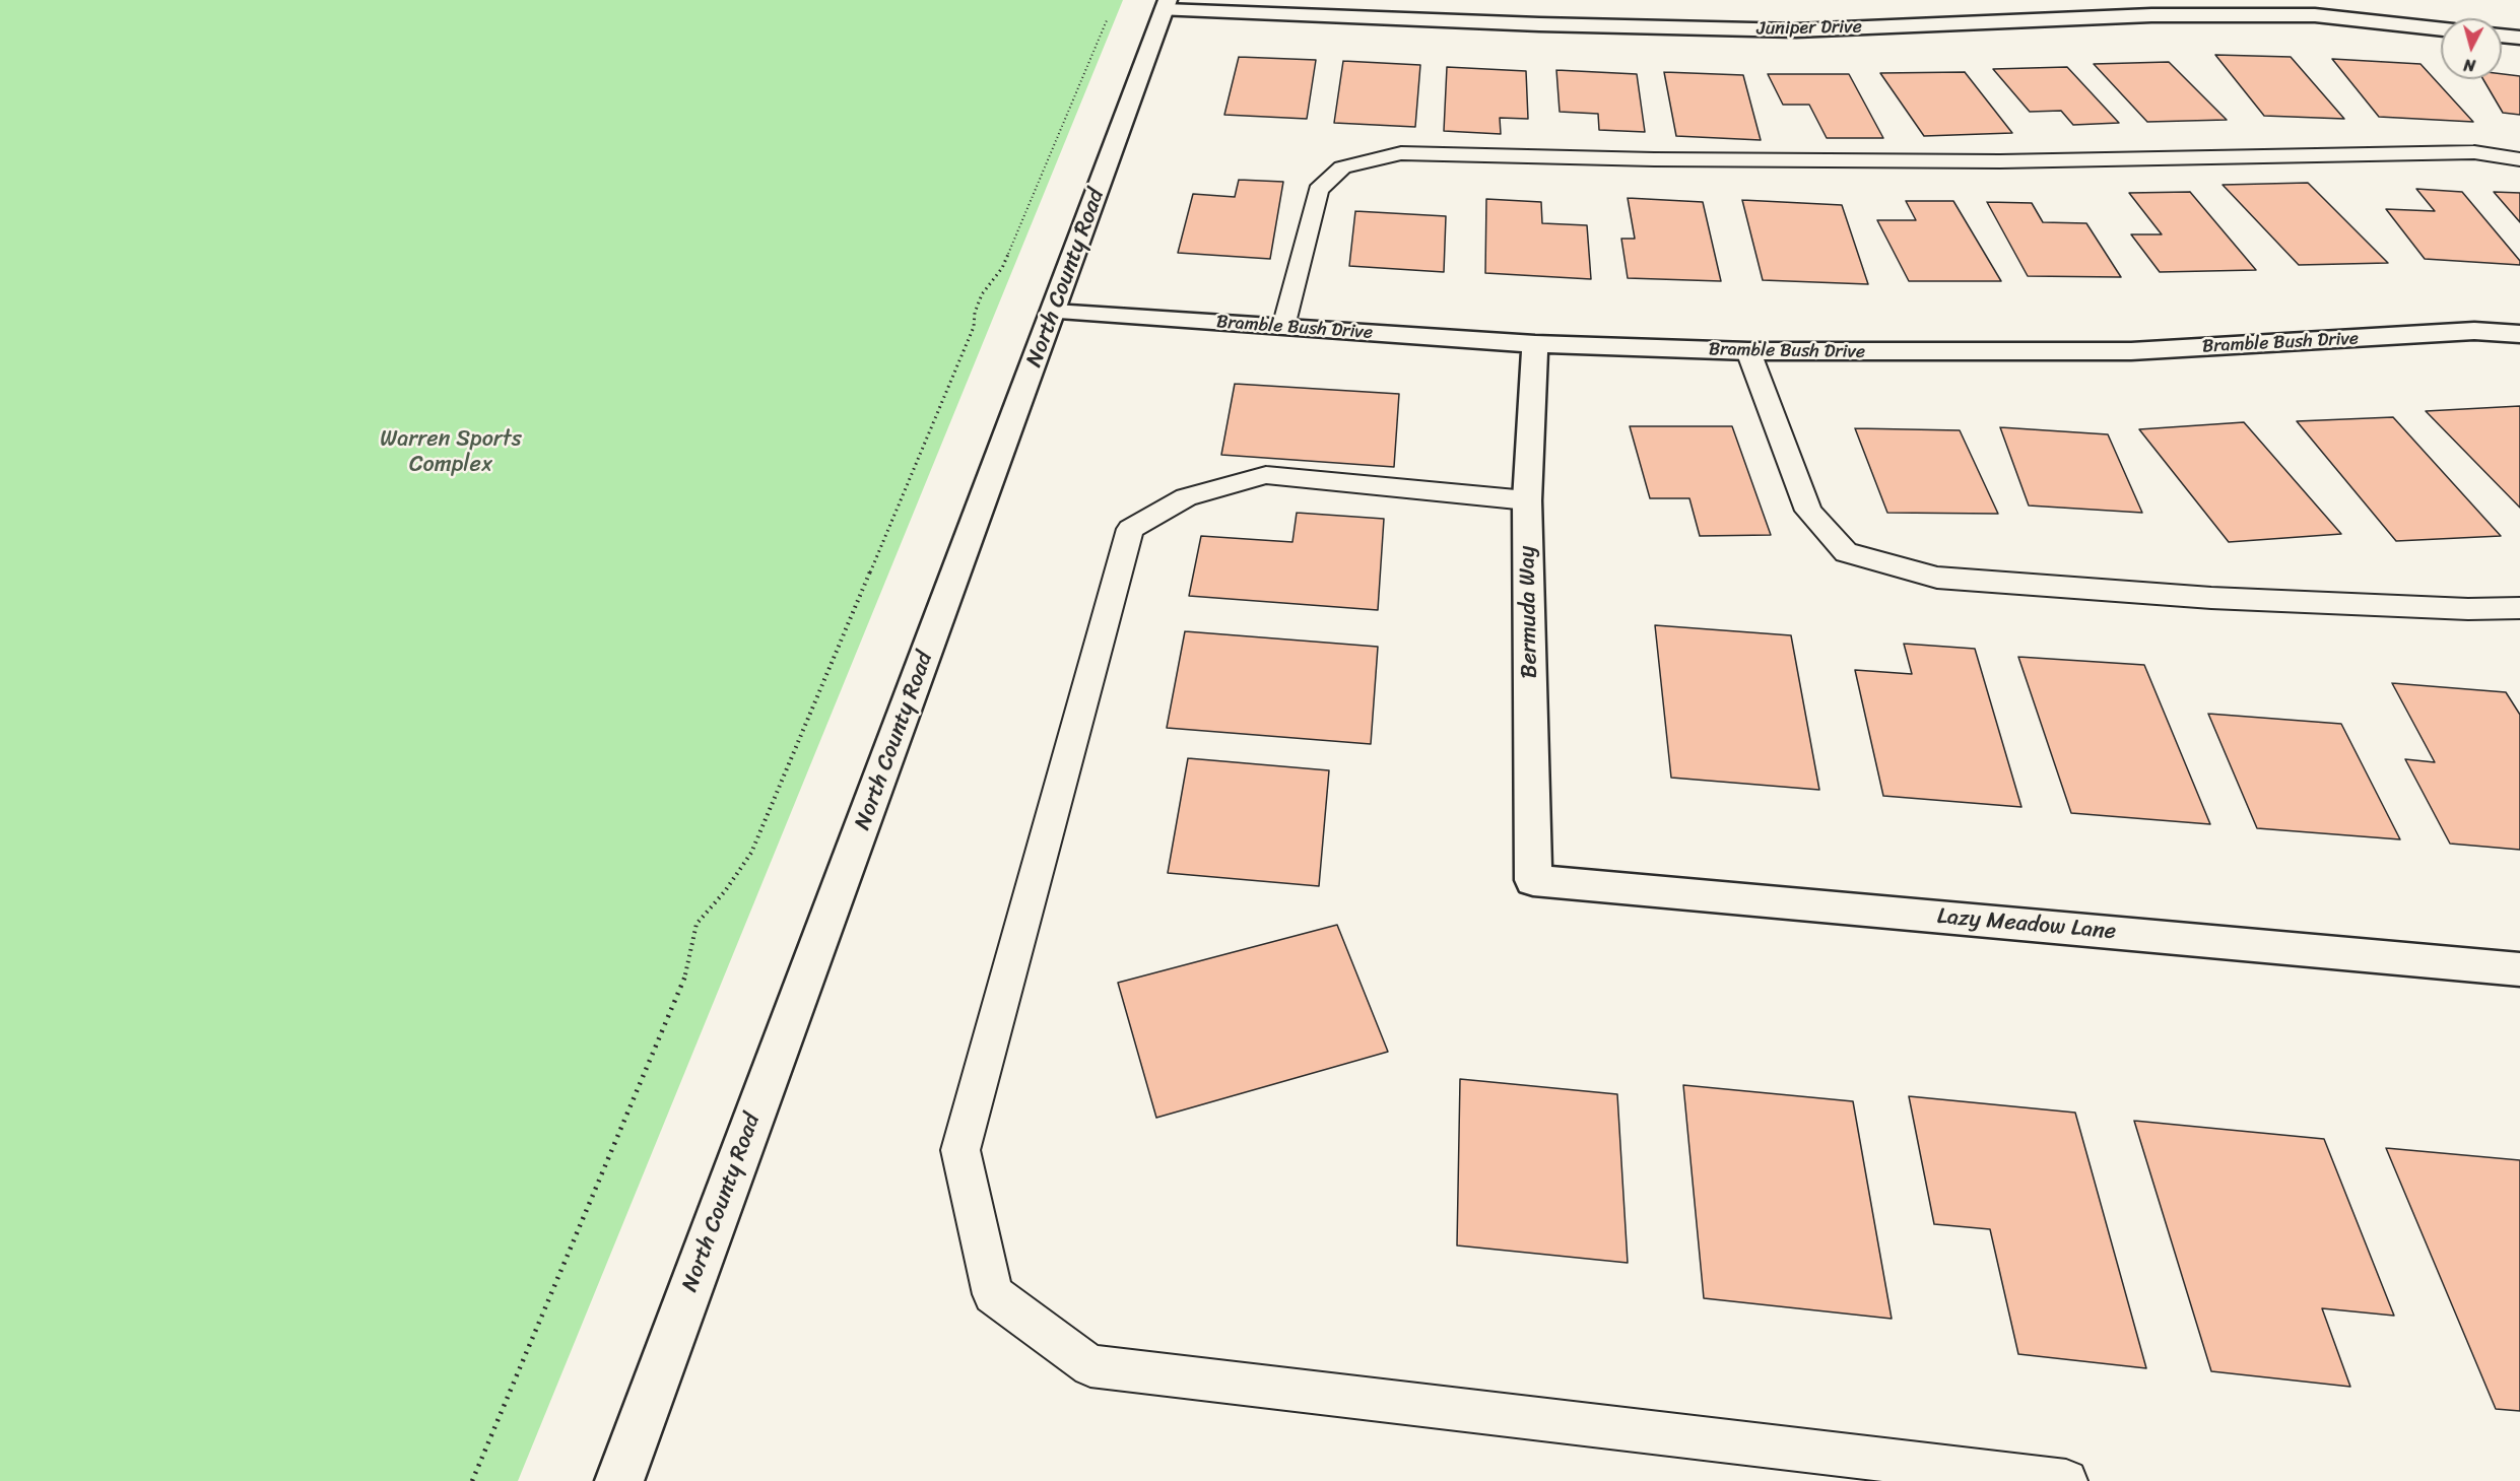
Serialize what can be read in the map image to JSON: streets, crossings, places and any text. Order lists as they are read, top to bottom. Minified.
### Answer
{"streets":{"street":["Juniper Drive","North County Road","Bramble Bush Drive","Bermuda Way","Lazy Meadow Lane"]},"crossings":[["Juniper Drive","North County Road"],["North County Road","Bramble Bush Drive"],["Bramble Bush Drive","Bermuda Way"],["Bermuda Way","Lazy Meadow Lane"]],"parks":["Warren Sports Complex"],"north":"bottom"}
